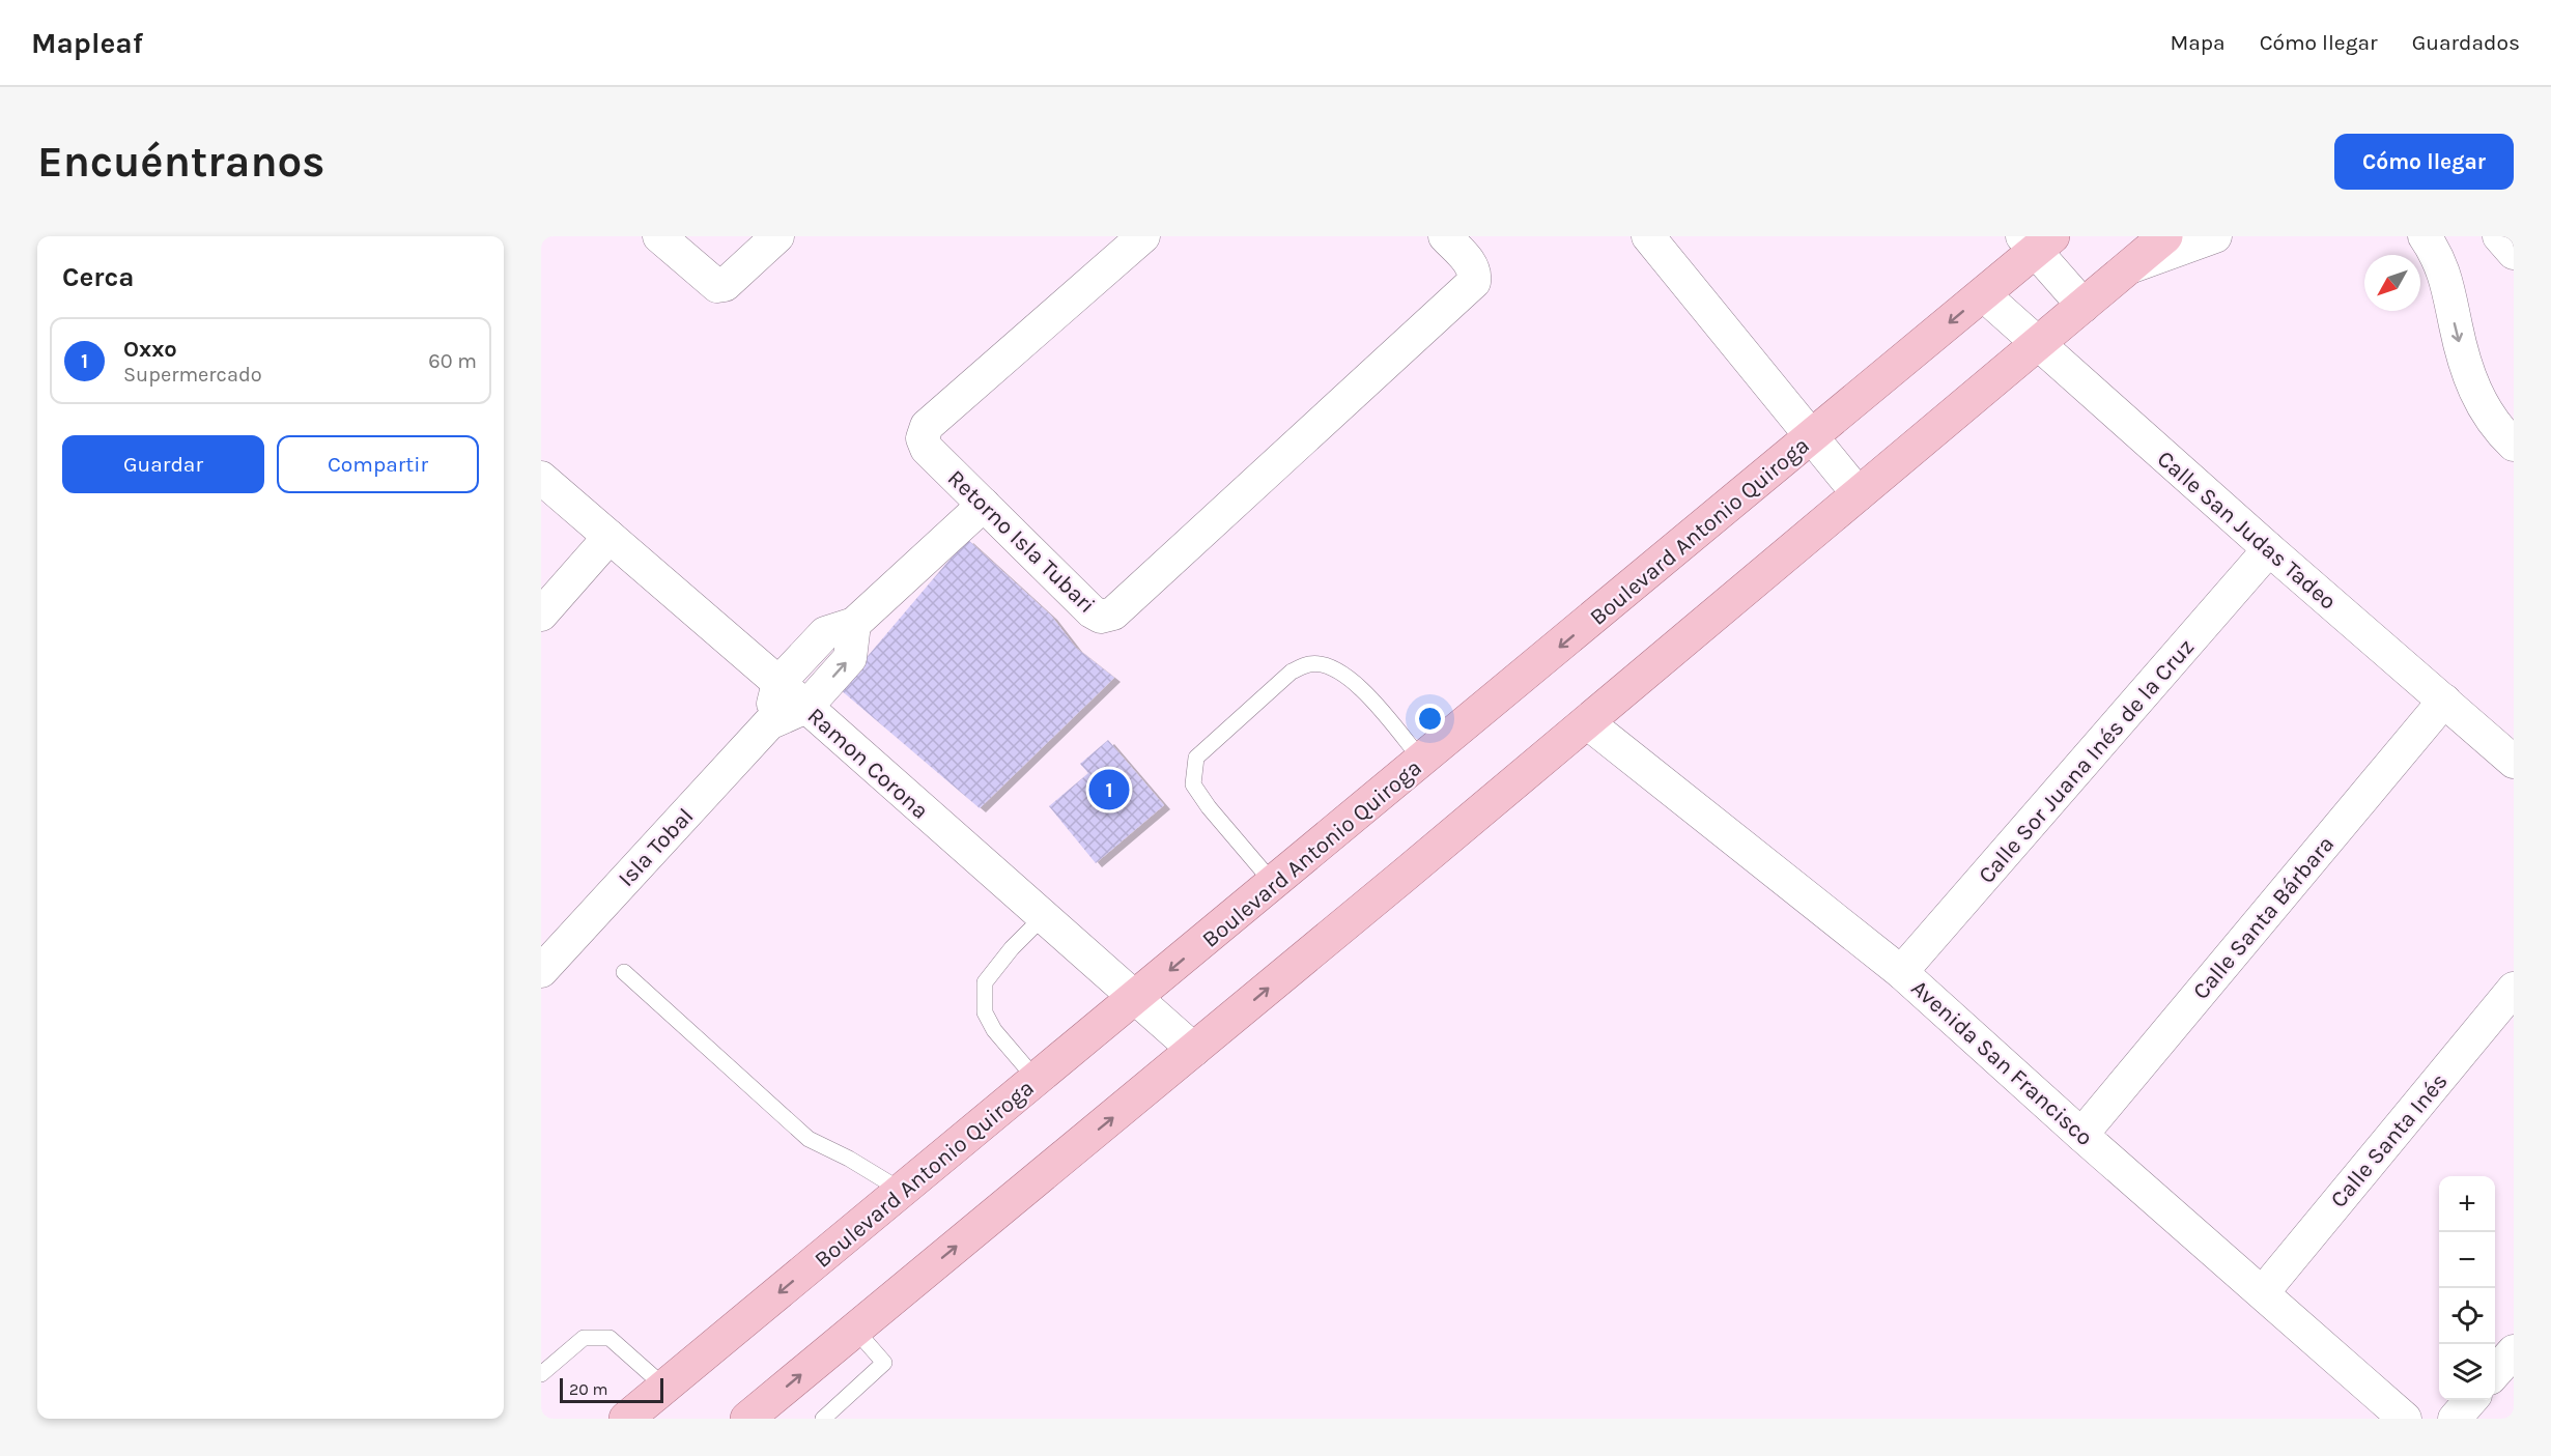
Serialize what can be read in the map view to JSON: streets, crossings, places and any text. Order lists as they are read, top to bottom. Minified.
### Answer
{"streets":{"main road":["Boulevard Antonio Quiroga"],"street":["Calle San Judas Tadeo","Retorno Isla Tubari","Calle Sor Juana Inés de la Cruz","Ramon Corona","Isla Tobal","Calle Santa Bárbara","Avenida San Francisco","Calle Santa Inés"]},"crossings":[["Calle San Judas Tadeo","Boulevard Antonio Quiroga"],["Calle San Judas Tadeo","Calle Sor Juana Inés de la Cruz"],["Calle San Judas Tadeo","Calle Santa Bárbara"],["Boulevard Antonio Quiroga","Ramon Corona"],["Calle Sor Juana Inés de la Cruz","Avenida San Francisco"],["Ramon Corona","Isla Tobal"],["Calle Santa Bárbara","Avenida San Francisco"],["Avenida San Francisco","Calle Santa Inés"]],"scale_bar":"20 m","north":"bottom left","page":{"header":"Mapleaf","nav":["Mapa","Cómo llegar","Guardados"],"buttons":["Cómo llegar",["Guardar","Compartir"]],"title":"Encuéntranos","heading":"Cerca","list":[{"mark":"1","name":"Oxxo","note":"Supermercado","value":"60 m"}],"pins":"1","map_buttons":["+","−"],"scale":"20 m"}}
